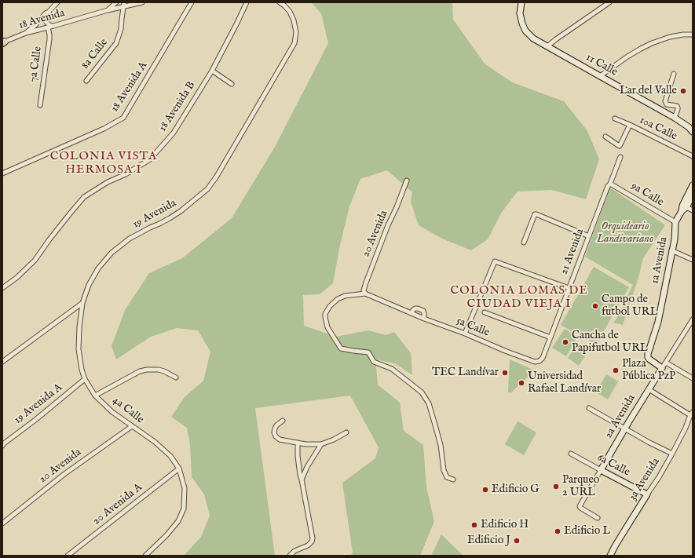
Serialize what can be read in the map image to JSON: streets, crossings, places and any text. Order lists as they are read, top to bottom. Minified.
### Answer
{"streets":{"street":["18 Avenida","8a Calle","7a Calle","11 Calle","18 Avenida A","18 Avenida B","10a Calle","9a Calle","19 Avenida","20 Avenida","21 Avenida","1a Avenida","5a Calle","19 Avenida A","4a Calle","2a Avenida","6a Calle","3a Avenida","20 Avenida A"]},"crossings":[["18 Avenida","8a Calle"],["18 Avenida","7a Calle"],["9a Calle","21 Avenida"],["9a Calle","1a Avenida"],["19 Avenida","4a Calle"],["20 Avenida","5a Calle"],["20 Avenida","4a Calle"],["21 Avenida","5a Calle"],["1a Avenida","2a Avenida"],["19 Avenida A","4a Calle"],["4a Calle","20 Avenida A"],["2a Avenida","6a Calle"],["6a Calle","3a Avenida"]],"districts":["COLONIA VISTA HERMOSA I","COLONIA LOMAS DE CIUDAD VIEJA I"],"parks":["Orquideario Landivariano"],"places":["Lar del Valle","Campo de futbol URL","Cancha de Papifutbol URL","Plaza Pública PzP","TEC Landívar","Universidad Rafael Landívar","Parqueo 2 URL","Edificio G","Edificio H","Edificio L","Edificio J"]}
